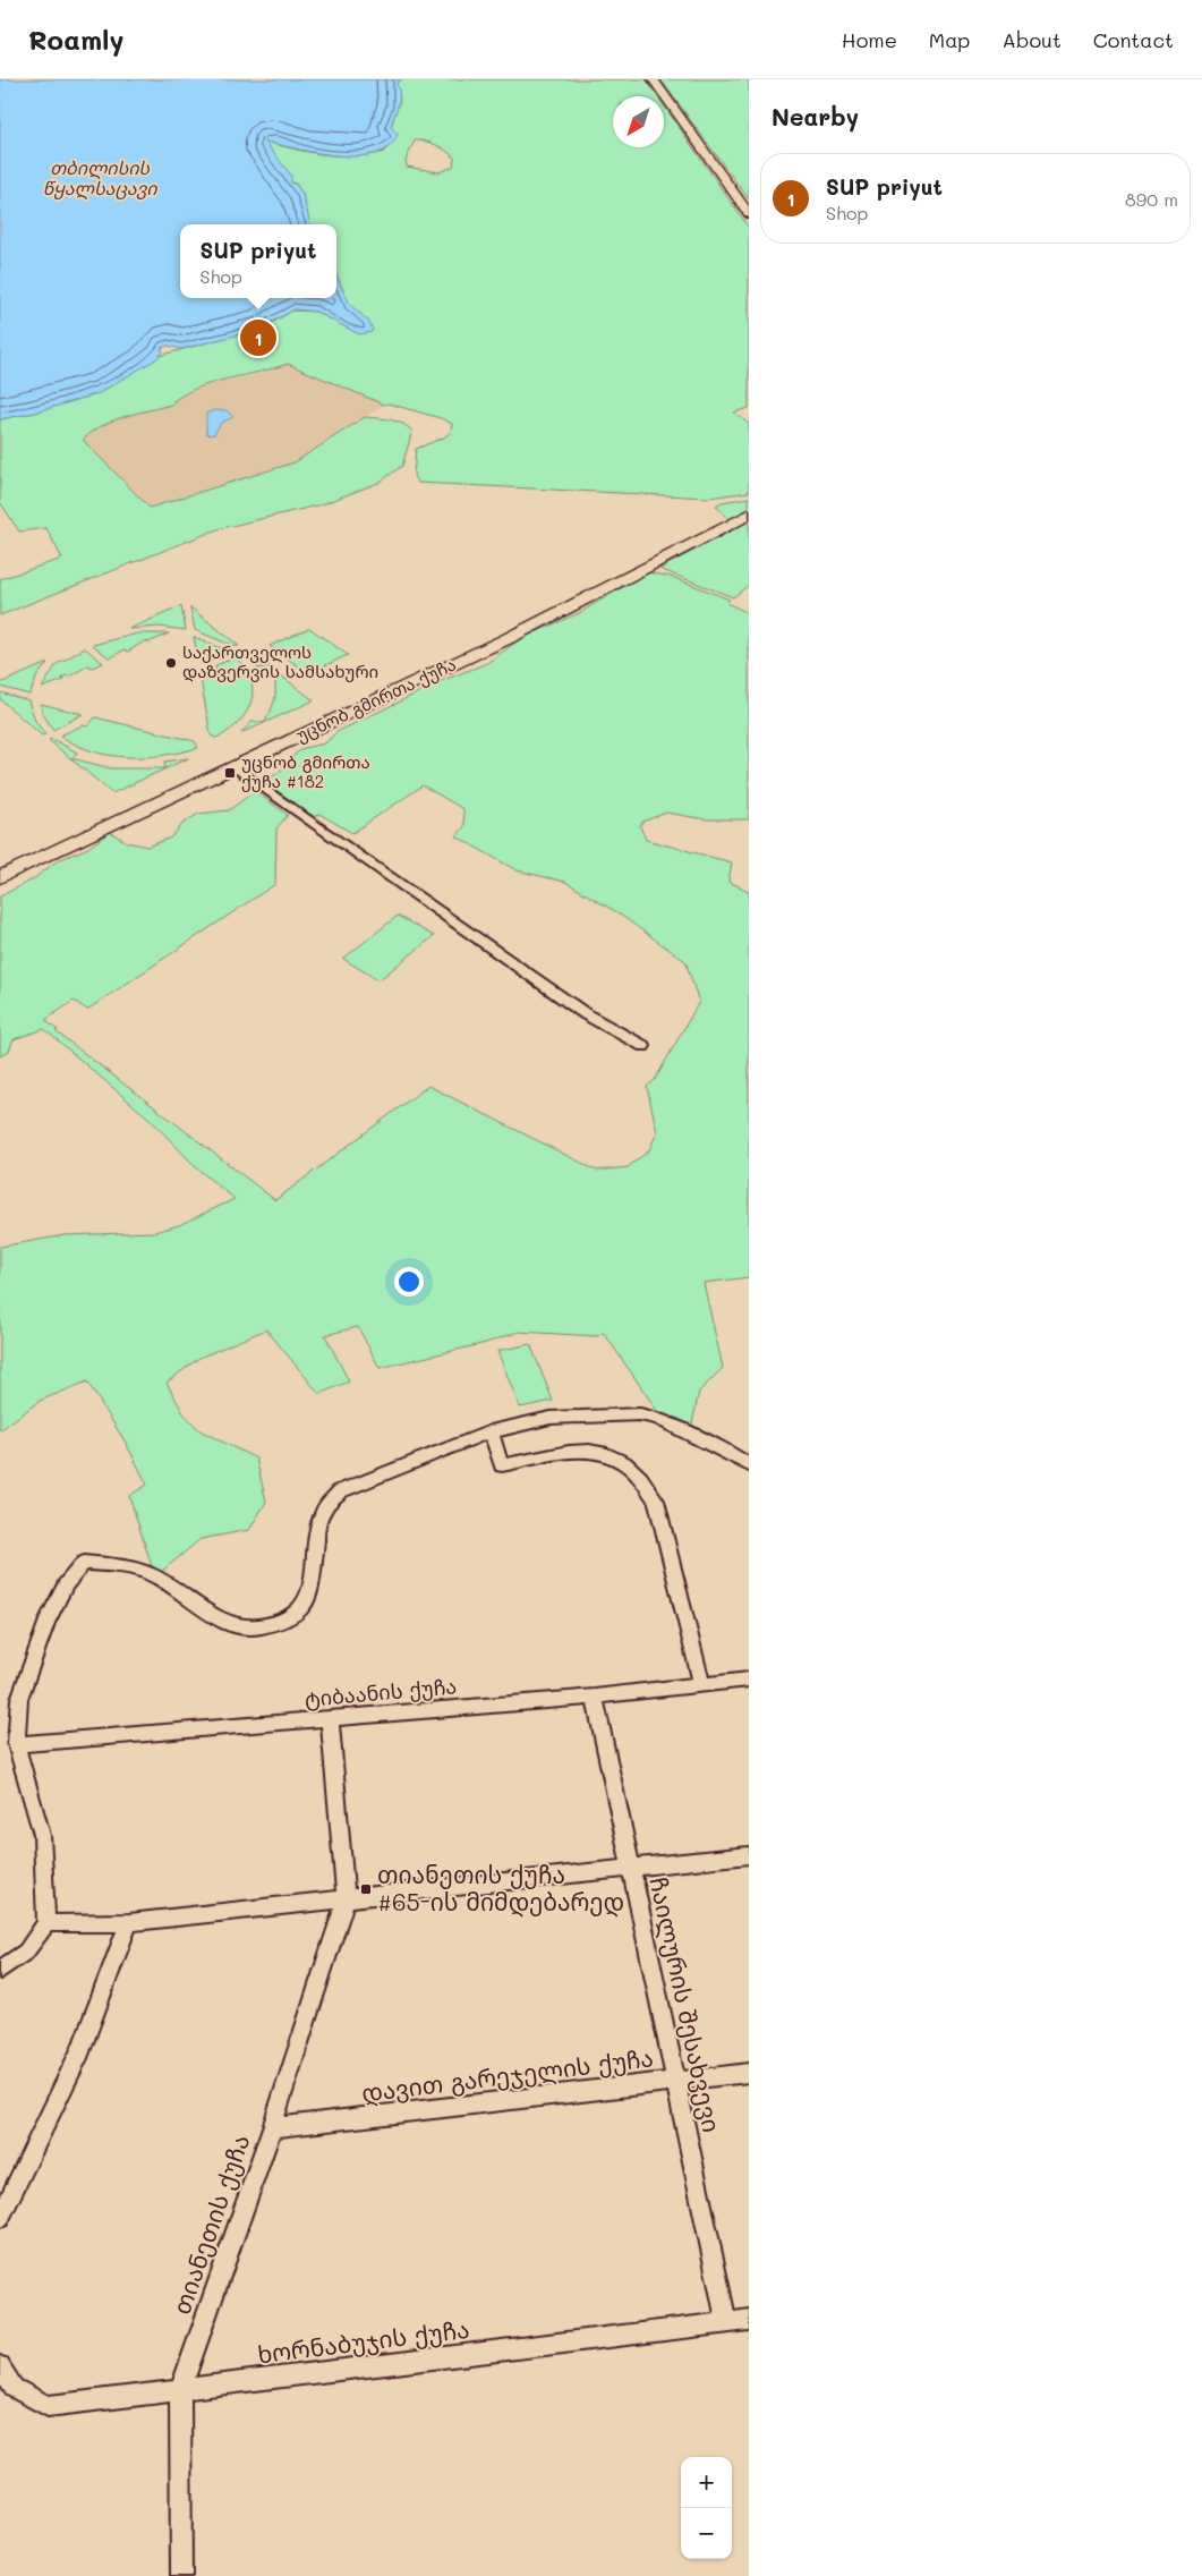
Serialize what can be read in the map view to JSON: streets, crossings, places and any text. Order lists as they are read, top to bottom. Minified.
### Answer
{"streets":{"main road":["უცნობ გმირთა ქუჩა"],"street":["ტიბაანის ქუჩა","ჩაილურის შესახვევი","დავით გარეჯელის ქუჩა","თიანეთის ქუჩა","ხორნაბუჯის ქუჩა"]},"crossings":[["ტიბაანის ქუჩა","ჩაილურის შესახვევი"],["ტიბაანის ქუჩა","თიანეთის ქუჩა"],["ჩაილურის შესახვევი","დავით გარეჯელის ქუჩა"],["ჩაილურის შესახვევი","ხორნაბუჯის ქუჩა"],["დავით გარეჯელის ქუჩა","თიანეთის ქუჩა"],["თიანეთის ქუჩა","ხორნაბუჯის ქუჩა"]],"water":["თბილისის წყალსაცავი"],"places":{"other":["საქართველოს დაზვერვის სამსახური"],"transit":["უცნობ გმირთა ქუჩა #182","თიანეთის ქუჩა #65-ის მიმდებარედ"]},"north":"bottom left","page":{"header":"Roamly","nav":["Home","Map","About","Contact"],"heading":"Nearby","list":[{"mark":"1","name":"SUP priyut","note":"Shop","value":"890 m"}],"popup":["SUP priyut","Shop"],"pins":"1","map_buttons":["+","−"]}}
